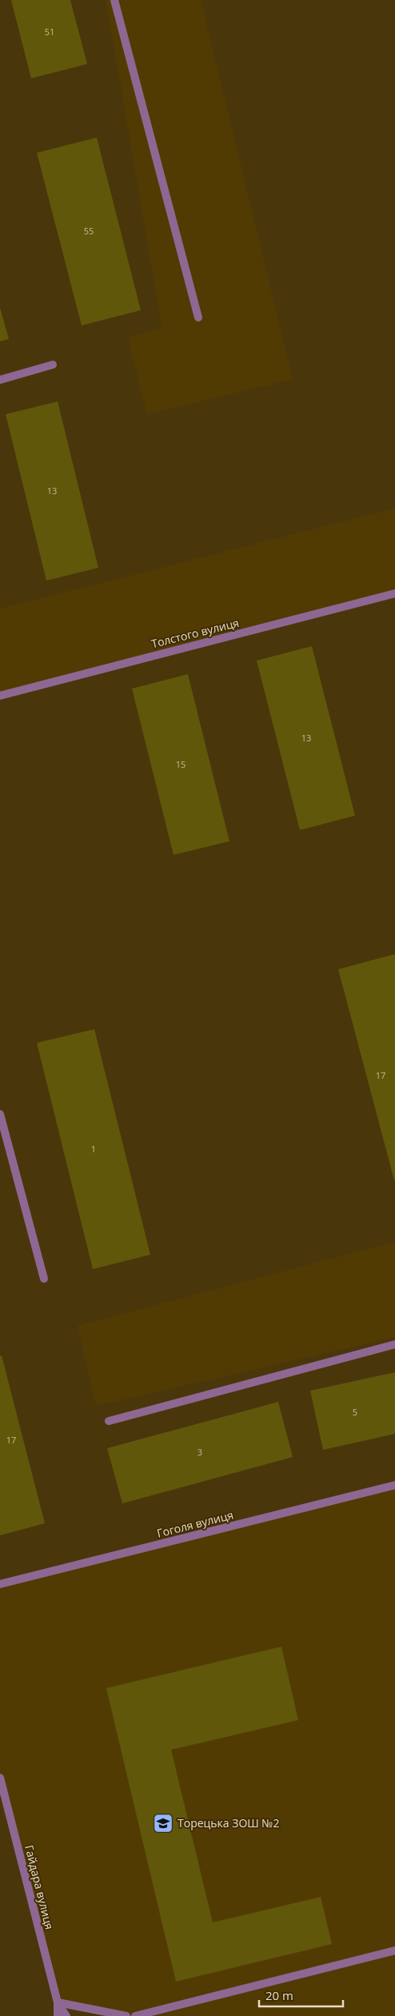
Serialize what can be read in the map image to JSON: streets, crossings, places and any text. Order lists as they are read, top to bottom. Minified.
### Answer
{"streets":{"street":["Толстого вулиця","Гоголя вулиця","Гайдара вулиця"]},"places":{"school or university":["Торецька ЗОШ №2"]},"house_numbers":["51","55","13","13","15","17","1","5","17","3"],"scale_bar":"20 m"}
